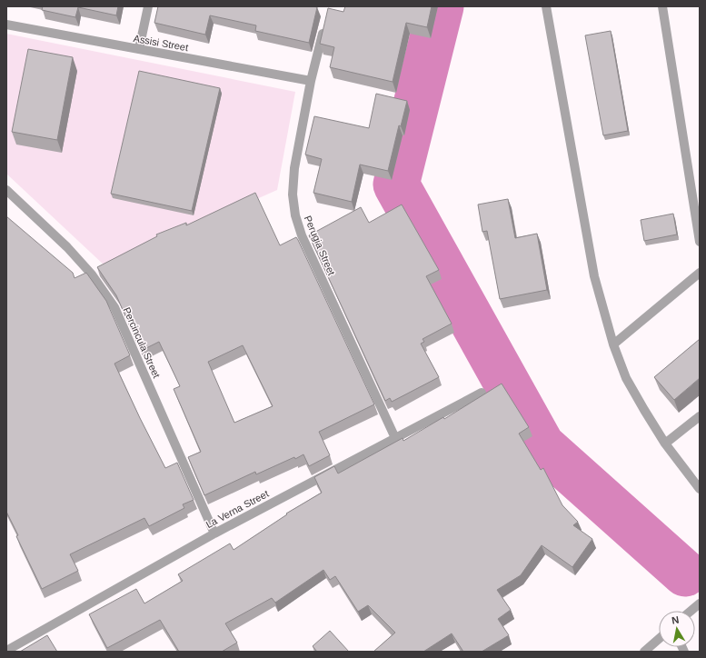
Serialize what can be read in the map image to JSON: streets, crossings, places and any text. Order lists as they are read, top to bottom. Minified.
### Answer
{"streets":{"street":["Assisi Street","Perugia Street","Percincula Street","La Verna Street"]},"crossings":[["Assisi Street","Perugia Street"],["Perugia Street","La Verna Street"],["Percincula Street","La Verna Street"]],"north":"top"}
